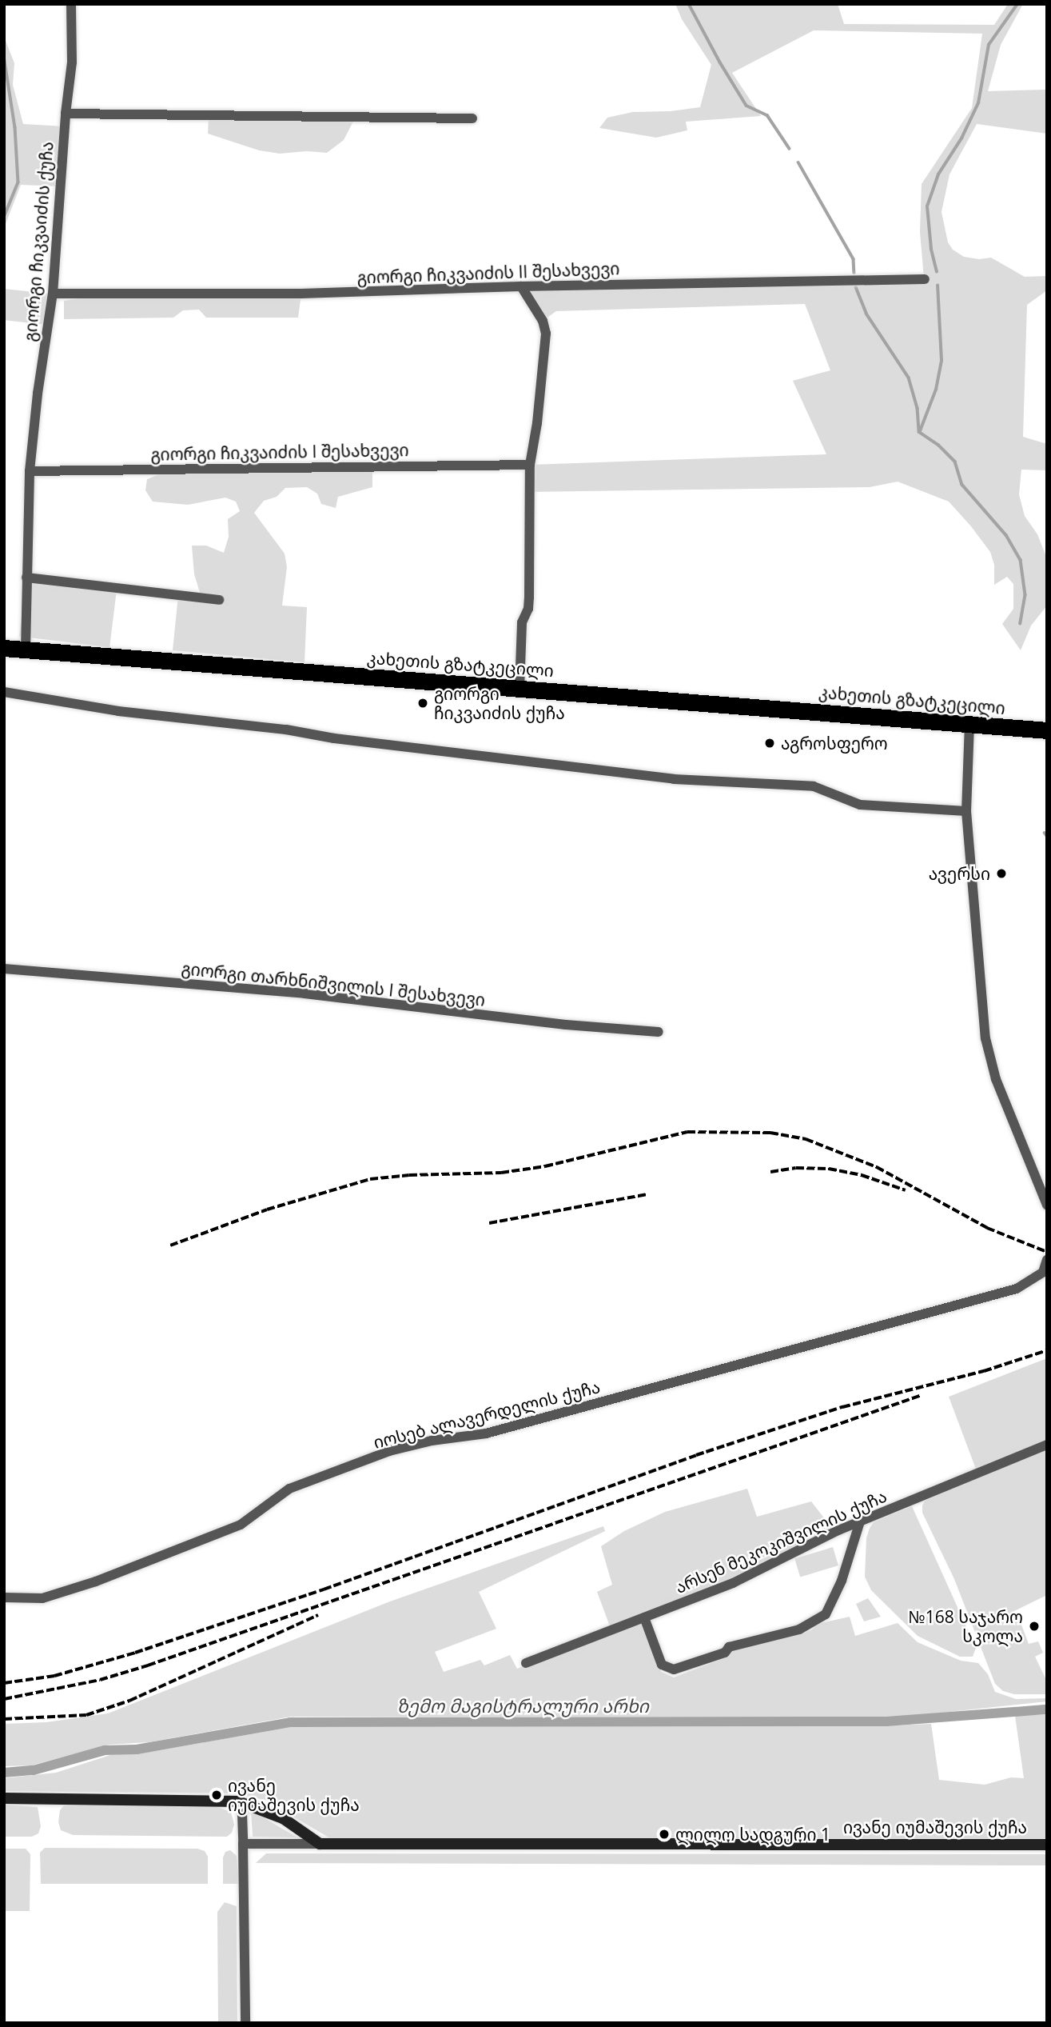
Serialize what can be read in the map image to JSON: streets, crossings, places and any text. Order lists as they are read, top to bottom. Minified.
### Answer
{"streets":{"highway":["კახეთის გზატკეცილი"],"street":["გიორგი ჩიკვაიძის ქუჩა","გიორგი ჩიკვაიძის II შესახვევი","გიორგი ჩიკვაიძის I შესახვევი","გიორგი თარხნიშვილის I შესახვევი","იოსებ ალავერდელის ქუჩა","არსენ მეკოკიშვილის ქუჩა","ივანე იუმაშევის ქუჩა"]},"crossings":[["გიორგი ჩიკვაიძის ქუჩა","გიორგი ჩიკვაიძის II შესახვევი"],["გიორგი ჩიკვაიძის ქუჩა","გიორგი ჩიკვაიძის I შესახვევი"],["გიორგი ჩიკვაიძის ქუჩა","კახეთის გზატკეცილი"]],"water":["ზემო მაგისტრალური არხი"],"places":["გიორგი ჩიკვაიძის ქუჩა","აგროსფერო","ავერსი","№168 საჯარო სკოლა","ივანე იუმაშევის ქუჩა","ლილო სადგური 1"]}
